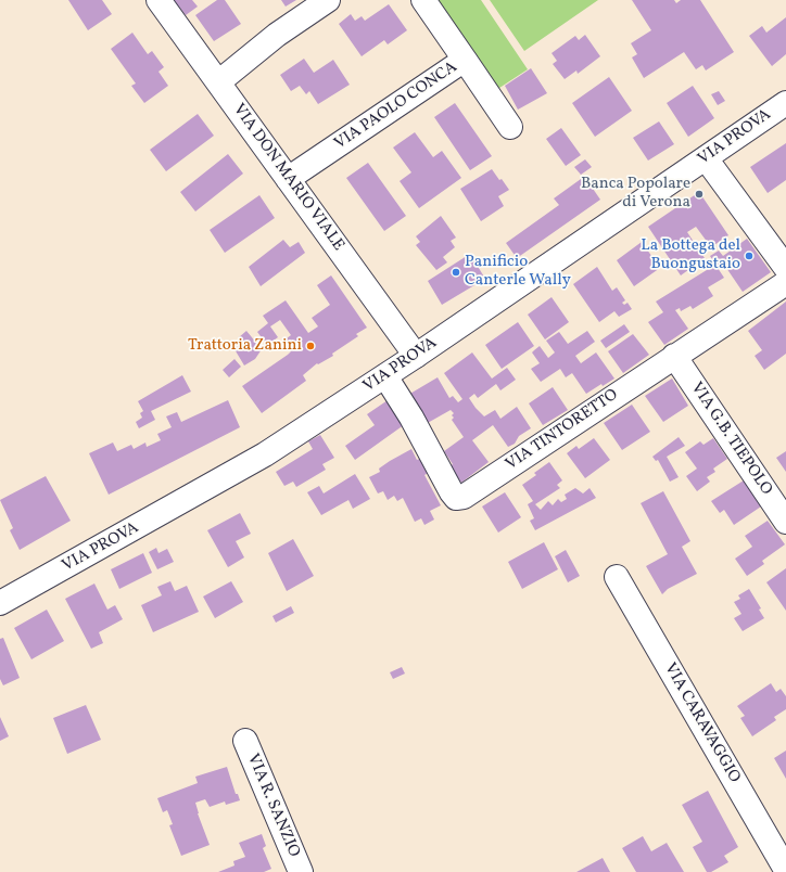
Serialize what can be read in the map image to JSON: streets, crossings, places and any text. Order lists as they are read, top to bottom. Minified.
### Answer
{"streets":{"street":["VIA PAOLO CONCA","VIA PROVA","VIA DON MARIO VIALE","VIA TINTORETTO","VIA G.B. TIEPOLO","VIA CARAVAGGIO","VIA R. SANZIO"]},"crossings":[["VIA PAOLO CONCA","VIA DON MARIO VIALE"],["VIA PROVA","VIA DON MARIO VIALE"],["VIA PROVA","VIA TINTORETTO"],["VIA TINTORETTO","VIA G.B. TIEPOLO"]],"places":["Banca Popolare di Verona","La Bottega del Buongustaio","Panificio Canterle Wally","Trattoria Zanini"]}
